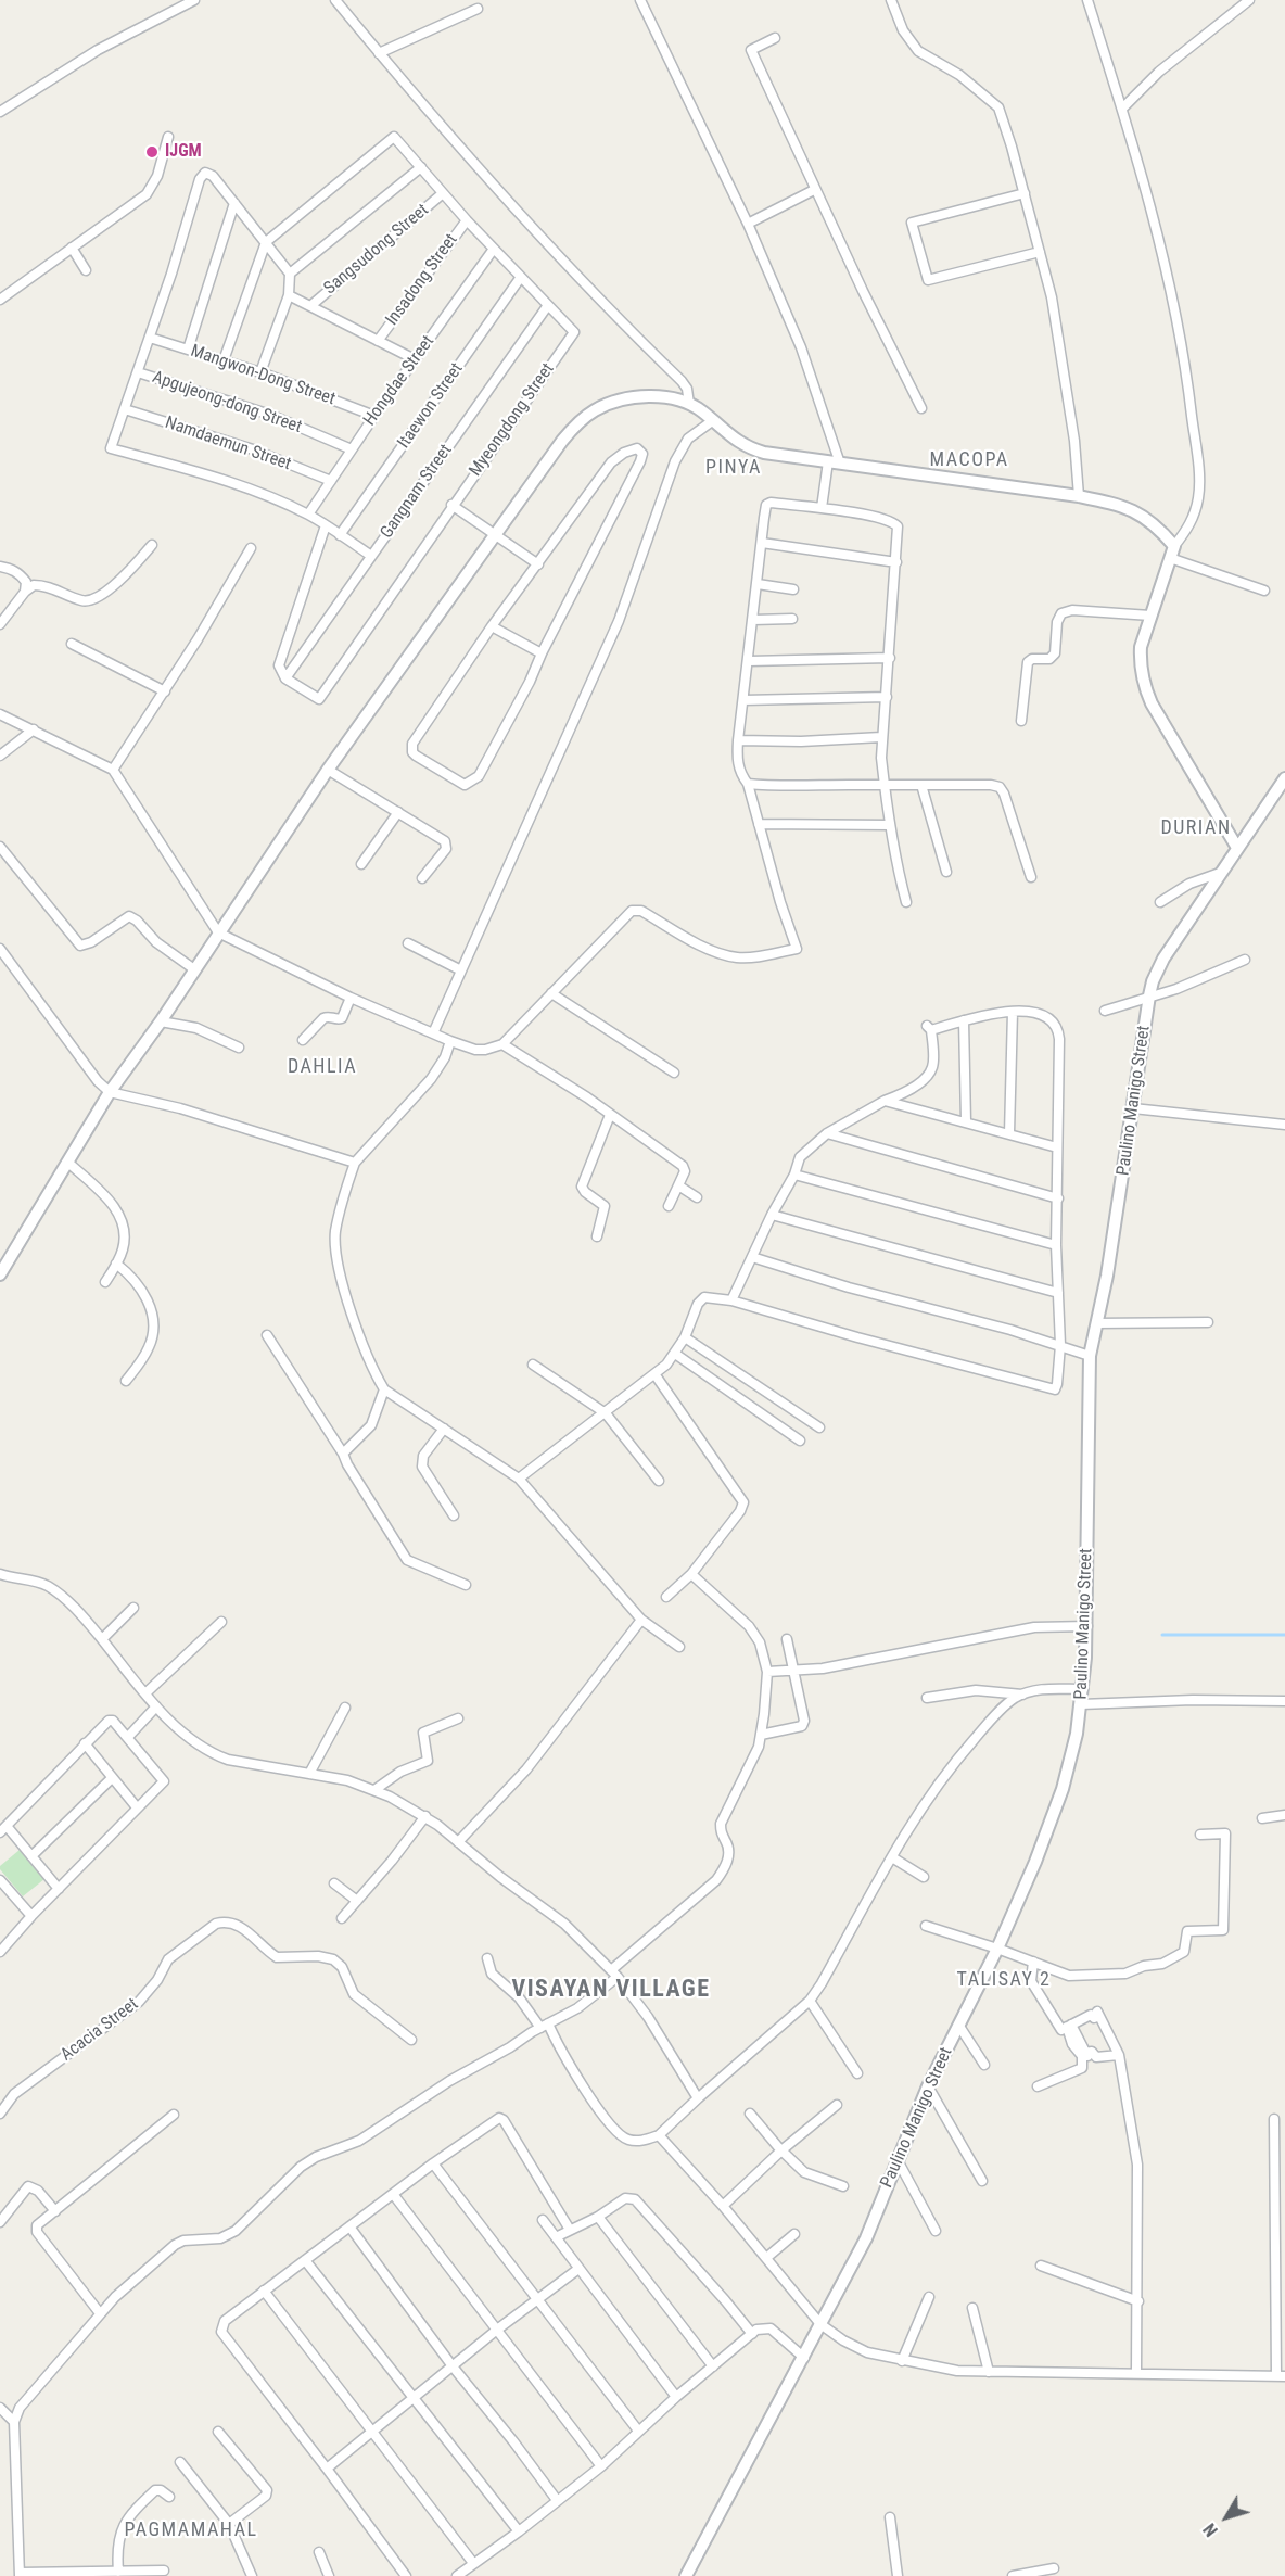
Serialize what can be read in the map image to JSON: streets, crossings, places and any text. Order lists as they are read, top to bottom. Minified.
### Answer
{"streets":{"street":["Sangsudong Street","Insadong Street","Mangwon-Dong Street","Hongdae Street","Apgujeong-dong Street","Itaewon Street","Myeongdong Street","Namdaemun Street","Gangnam Street","Paulino Manigo Street","Acacia Street"]},"crossings":[["Sangsudong Street","Myeongdong Street"],["Insadong Street","Myeongdong Street"],["Mangwon-Dong Street","Hongdae Street"],["Hongdae Street","Apgujeong-dong Street"],["Hongdae Street","Myeongdong Street"],["Hongdae Street","Namdaemun Street"],["Itaewon Street","Myeongdong Street"],["Myeongdong Street","Gangnam Street"]],"districts":["MACOPA","PINYA","DURIAN","DAHLIA","TALISAY 2","VISAYAN VILLAGE","PAGMAMAHAL"],"places":["IJGM"],"north":"bottom left"}
